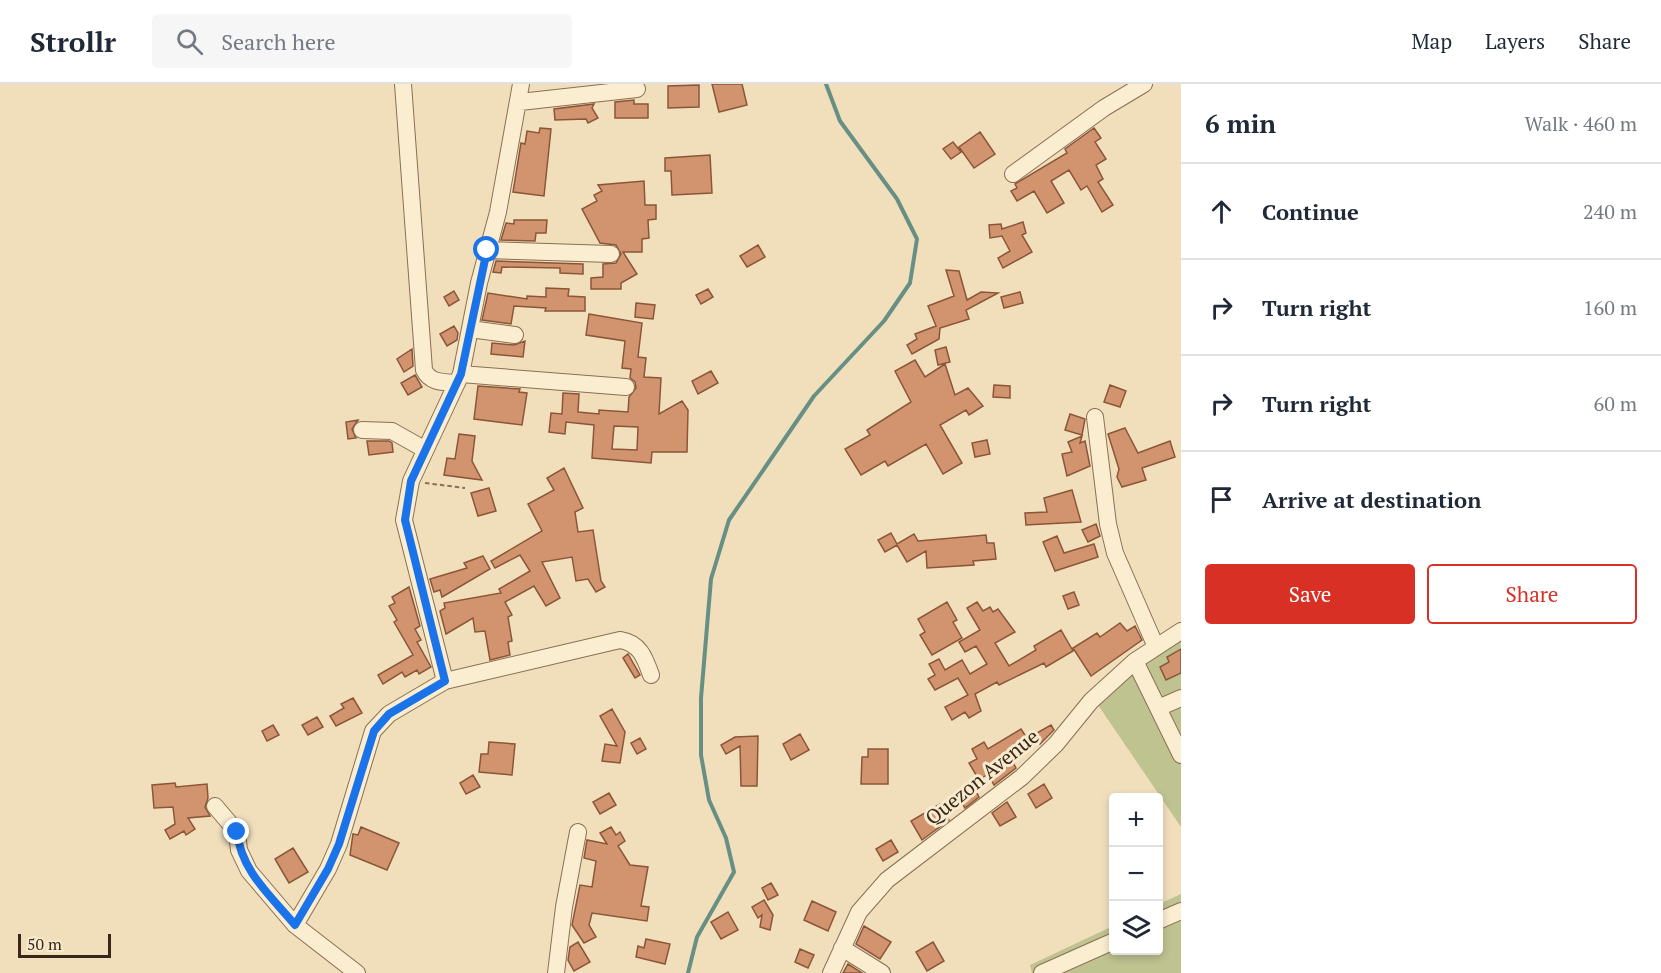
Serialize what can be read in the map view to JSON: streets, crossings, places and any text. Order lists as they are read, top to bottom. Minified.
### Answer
{"streets":{"street":["Quezon Avenue"]},"scale_bar":"50 m","page":{"header":"Strollr","search":"Search here","nav":["Map","Layers","Share"],"heading":["6 min","Walk · 460 m"],"list":[["Continue","240 m"],["Turn right","160 m"],["Turn right","60 m"],"Arrive at destination"],"buttons":["Save","Share"],"map_buttons":["+","−"],"scale":"50 m"}}
